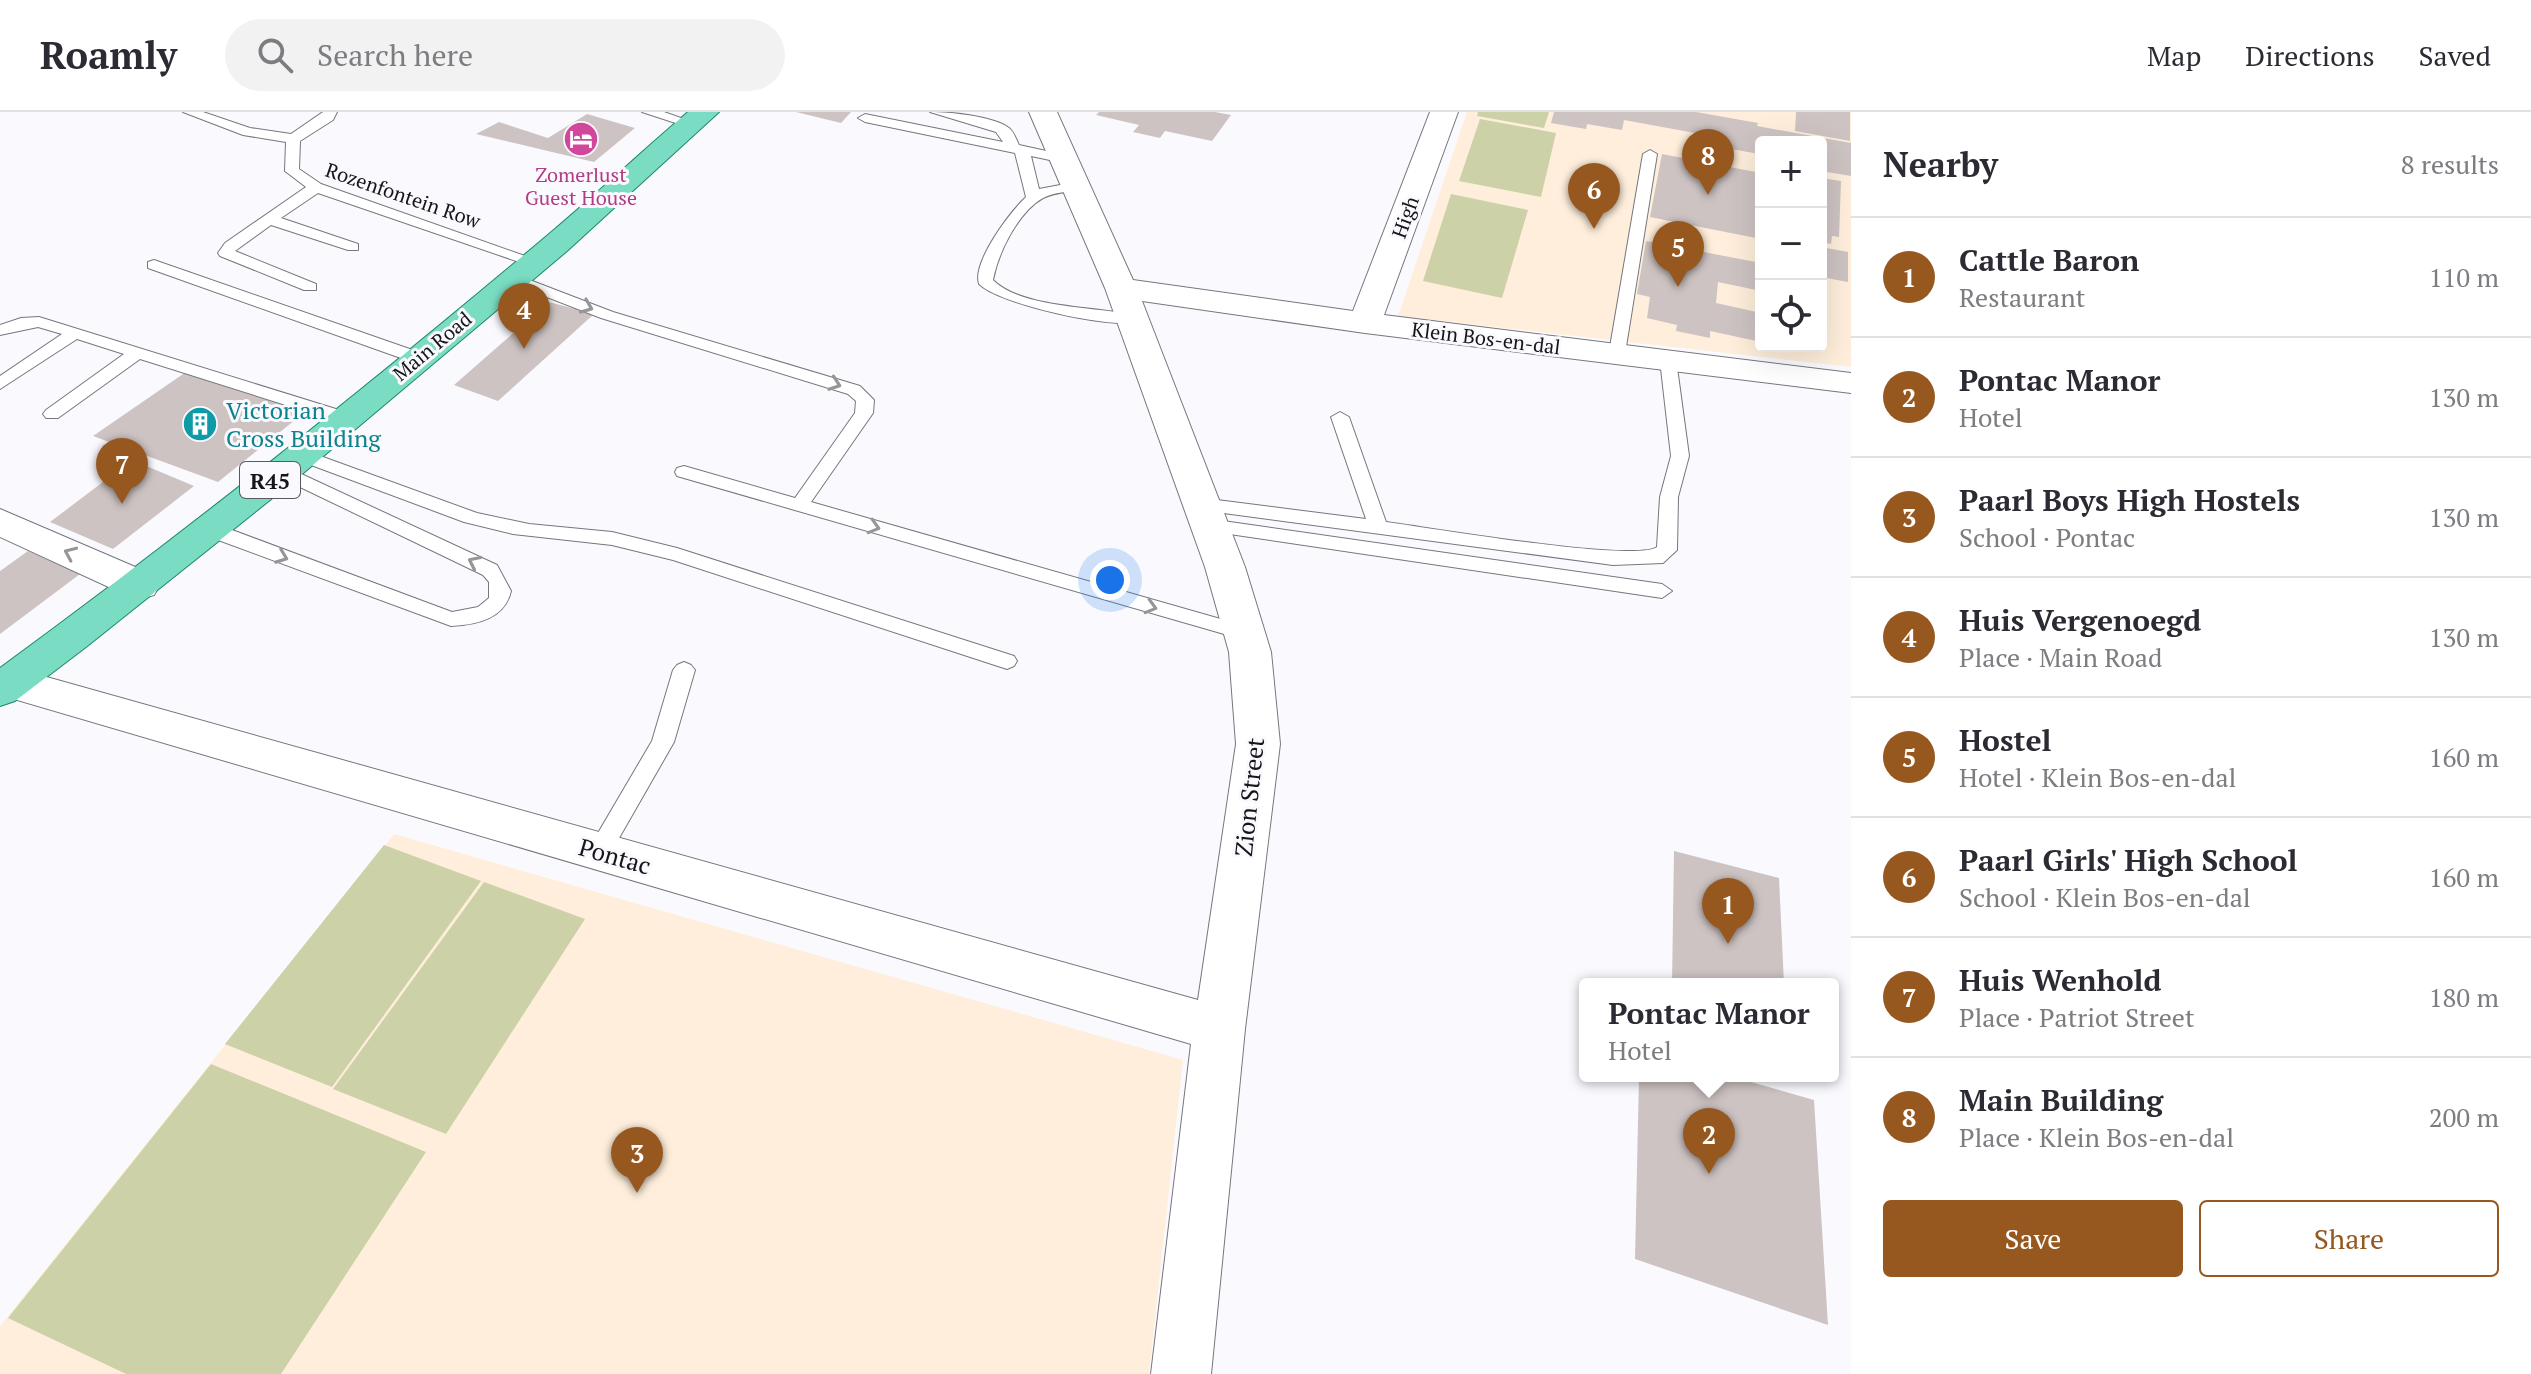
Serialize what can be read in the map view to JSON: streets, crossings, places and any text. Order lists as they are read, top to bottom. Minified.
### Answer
{"streets":{"main road":["Main Road","R45"],"street":["High","Klein Bos-en-dal","Zion Street","Pontac"],"lane":["Rozenfontein Row"]},"crossings":[["Rozenfontein Row","Main Road"],["High","Klein Bos-en-dal"],["Klein Bos-en-dal","Zion Street"],["Main Road","Pontac"],["Zion Street","Pontac"]],"places":{"hotel":["Zomerlust Guest House"],"building":["Victorian Cross Building"]},"page":{"header":"Roamly","search":"Search here","nav":["Map","Directions","Saved"],"heading":["Nearby","8 results"],"pins":["8","6","5","4","7","1","2","3"],"map_buttons":["+","−"],"list":[{"mark":"1","name":"Cattle Baron","note":"Restaurant","value":"110 m"},{"mark":"2","name":"Pontac Manor","note":"Hotel","value":"130 m"},{"mark":"3","name":"Paarl Boys High Hostels","note":"School · Pontac","value":"130 m"},{"mark":"4","name":"Huis Vergenoegd","note":"Place · Main Road","value":"130 m"},{"mark":"5","name":"Hostel","note":"Hotel · Klein Bos-en-dal","value":"160 m"},{"mark":"6","name":"Paarl Girls' High School","note":"School · Klein Bos-en-dal","value":"160 m"},{"mark":"7","name":"Huis Wenhold","note":"Place · Patriot Street","value":"180 m"},{"mark":"8","name":"Main Building","note":"Place · Klein Bos-en-dal","value":"200 m"}],"popup":["Pontac Manor","Hotel"],"buttons":["Save","Share"]}}
